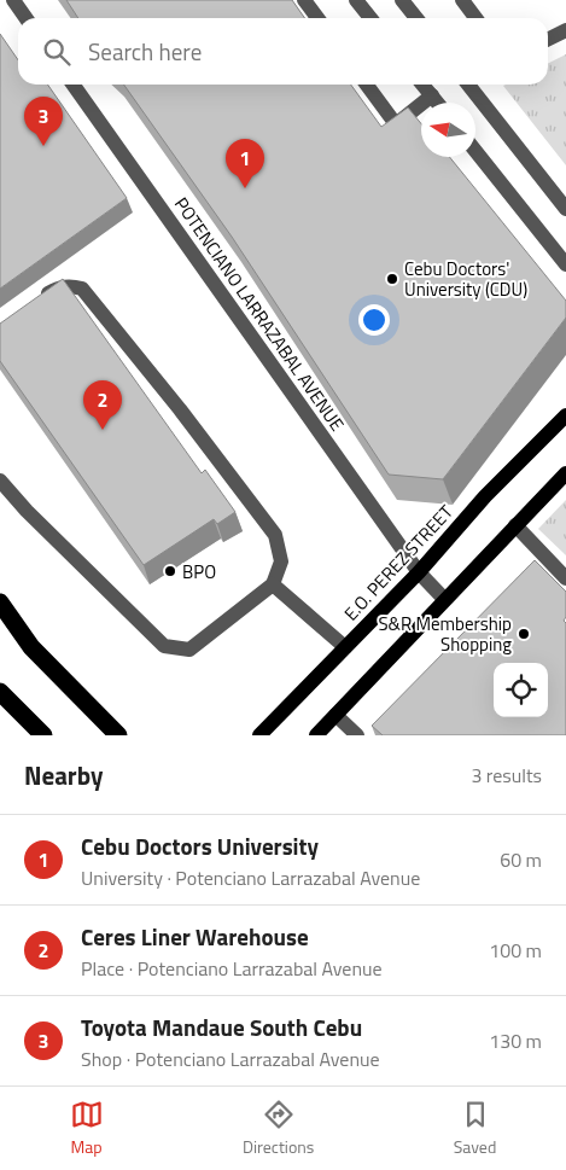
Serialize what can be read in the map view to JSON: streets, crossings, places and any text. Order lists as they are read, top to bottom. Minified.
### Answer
{"streets":{"main road":["E.O. PEREZ STREET"],"street":["POTENCIANO LARRAZABAL AVENUE"]},"crossings":[["POTENCIANO LARRAZABAL AVENUE","E.O. PEREZ STREET"]],"places":["Cebu Doctors' University (CDU)","BPO","S&R Membership Shopping"],"north":"left","page":{"search":"Search here","pins":["3","1","2"],"heading":["Nearby","3 results"],"list":[{"mark":"1","name":"Cebu Doctors University","note":"University · Potenciano Larrazabal Avenue","value":"60 m"},{"mark":"2","name":"Ceres Liner Warehouse","note":"Place · Potenciano Larrazabal Avenue","value":"100 m"},{"mark":"3","name":"Toyota Mandaue South Cebu","note":"Shop · Potenciano Larrazabal Avenue","value":"130 m"}],"nav":["Map","Directions","Saved"]}}
